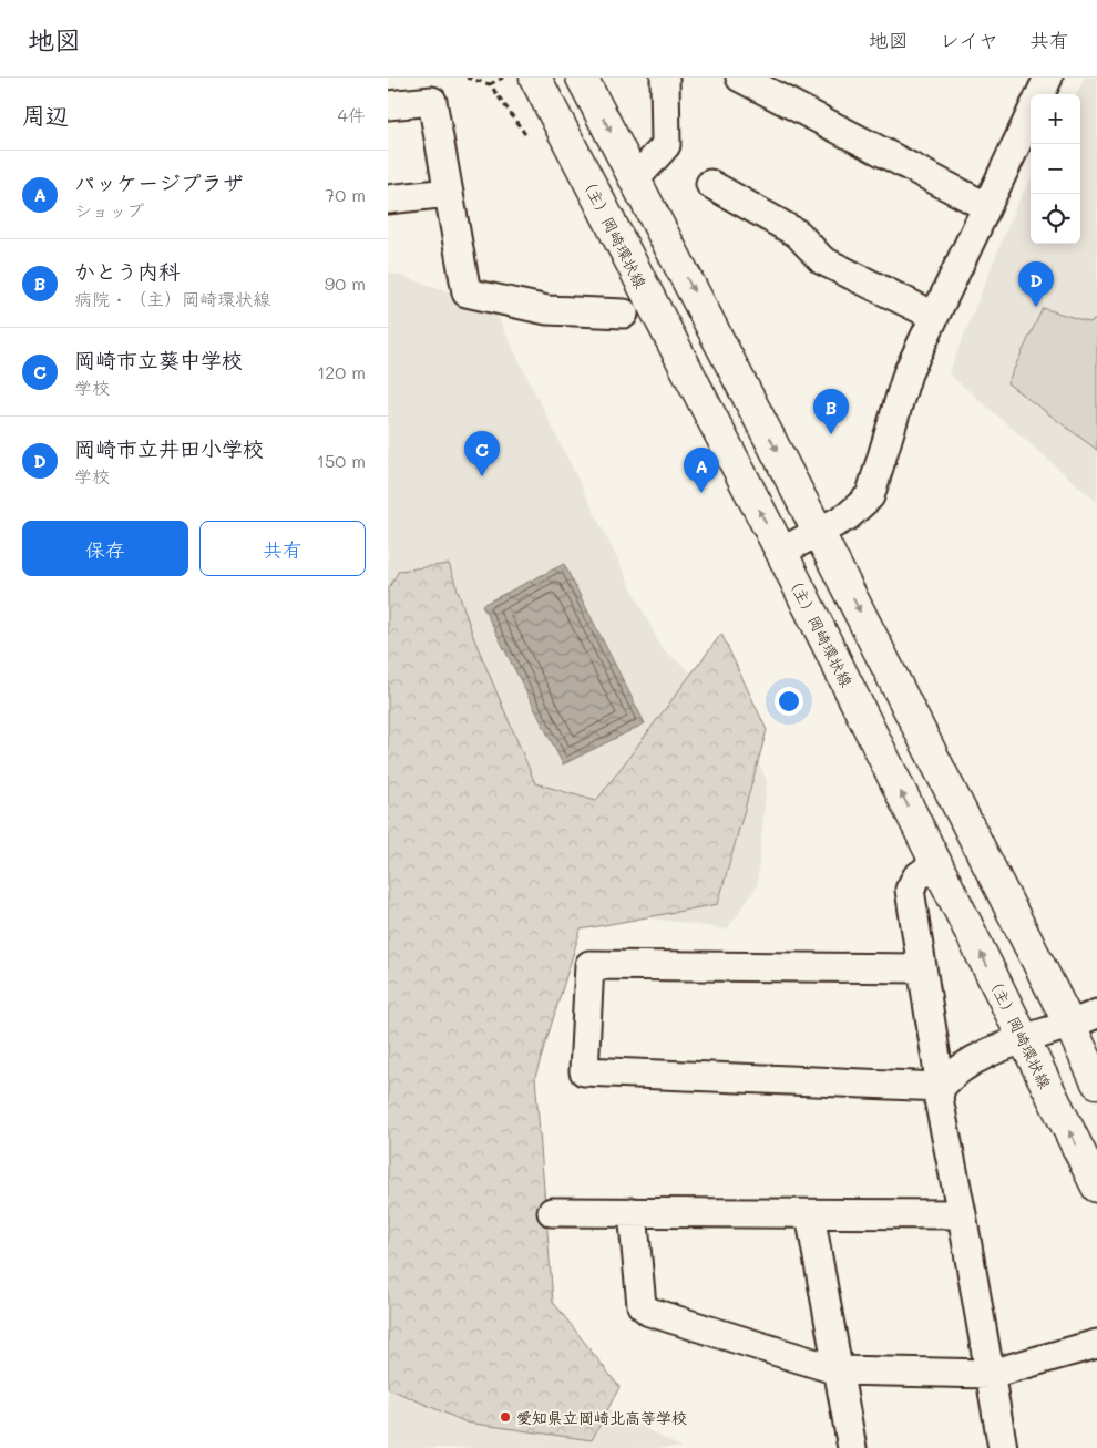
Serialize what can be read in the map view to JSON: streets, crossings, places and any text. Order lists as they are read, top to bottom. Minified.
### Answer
{"streets":{"main road":["（主）岡崎環状線"]},"places":["愛知県立岡崎北高等学校"],"page":{"header":"地図","nav":["地図","レイヤ","共有"],"heading":["周辺","4件"],"map_buttons":["+","−"],"list":[{"mark":"A","name":"パッケージプラザ","note":"ショップ","value":"70 m"},{"mark":"B","name":"かとう内科","note":"病院 · （主）岡崎環状線","value":"90 m"},{"mark":"C","name":"岡崎市立葵中学校","note":"学校","value":"120 m"},{"mark":"D","name":"岡崎市立井田小学校","note":"学校","value":"150 m"}],"pins":["D","B","C","A"],"buttons":["保存","共有"]}}
